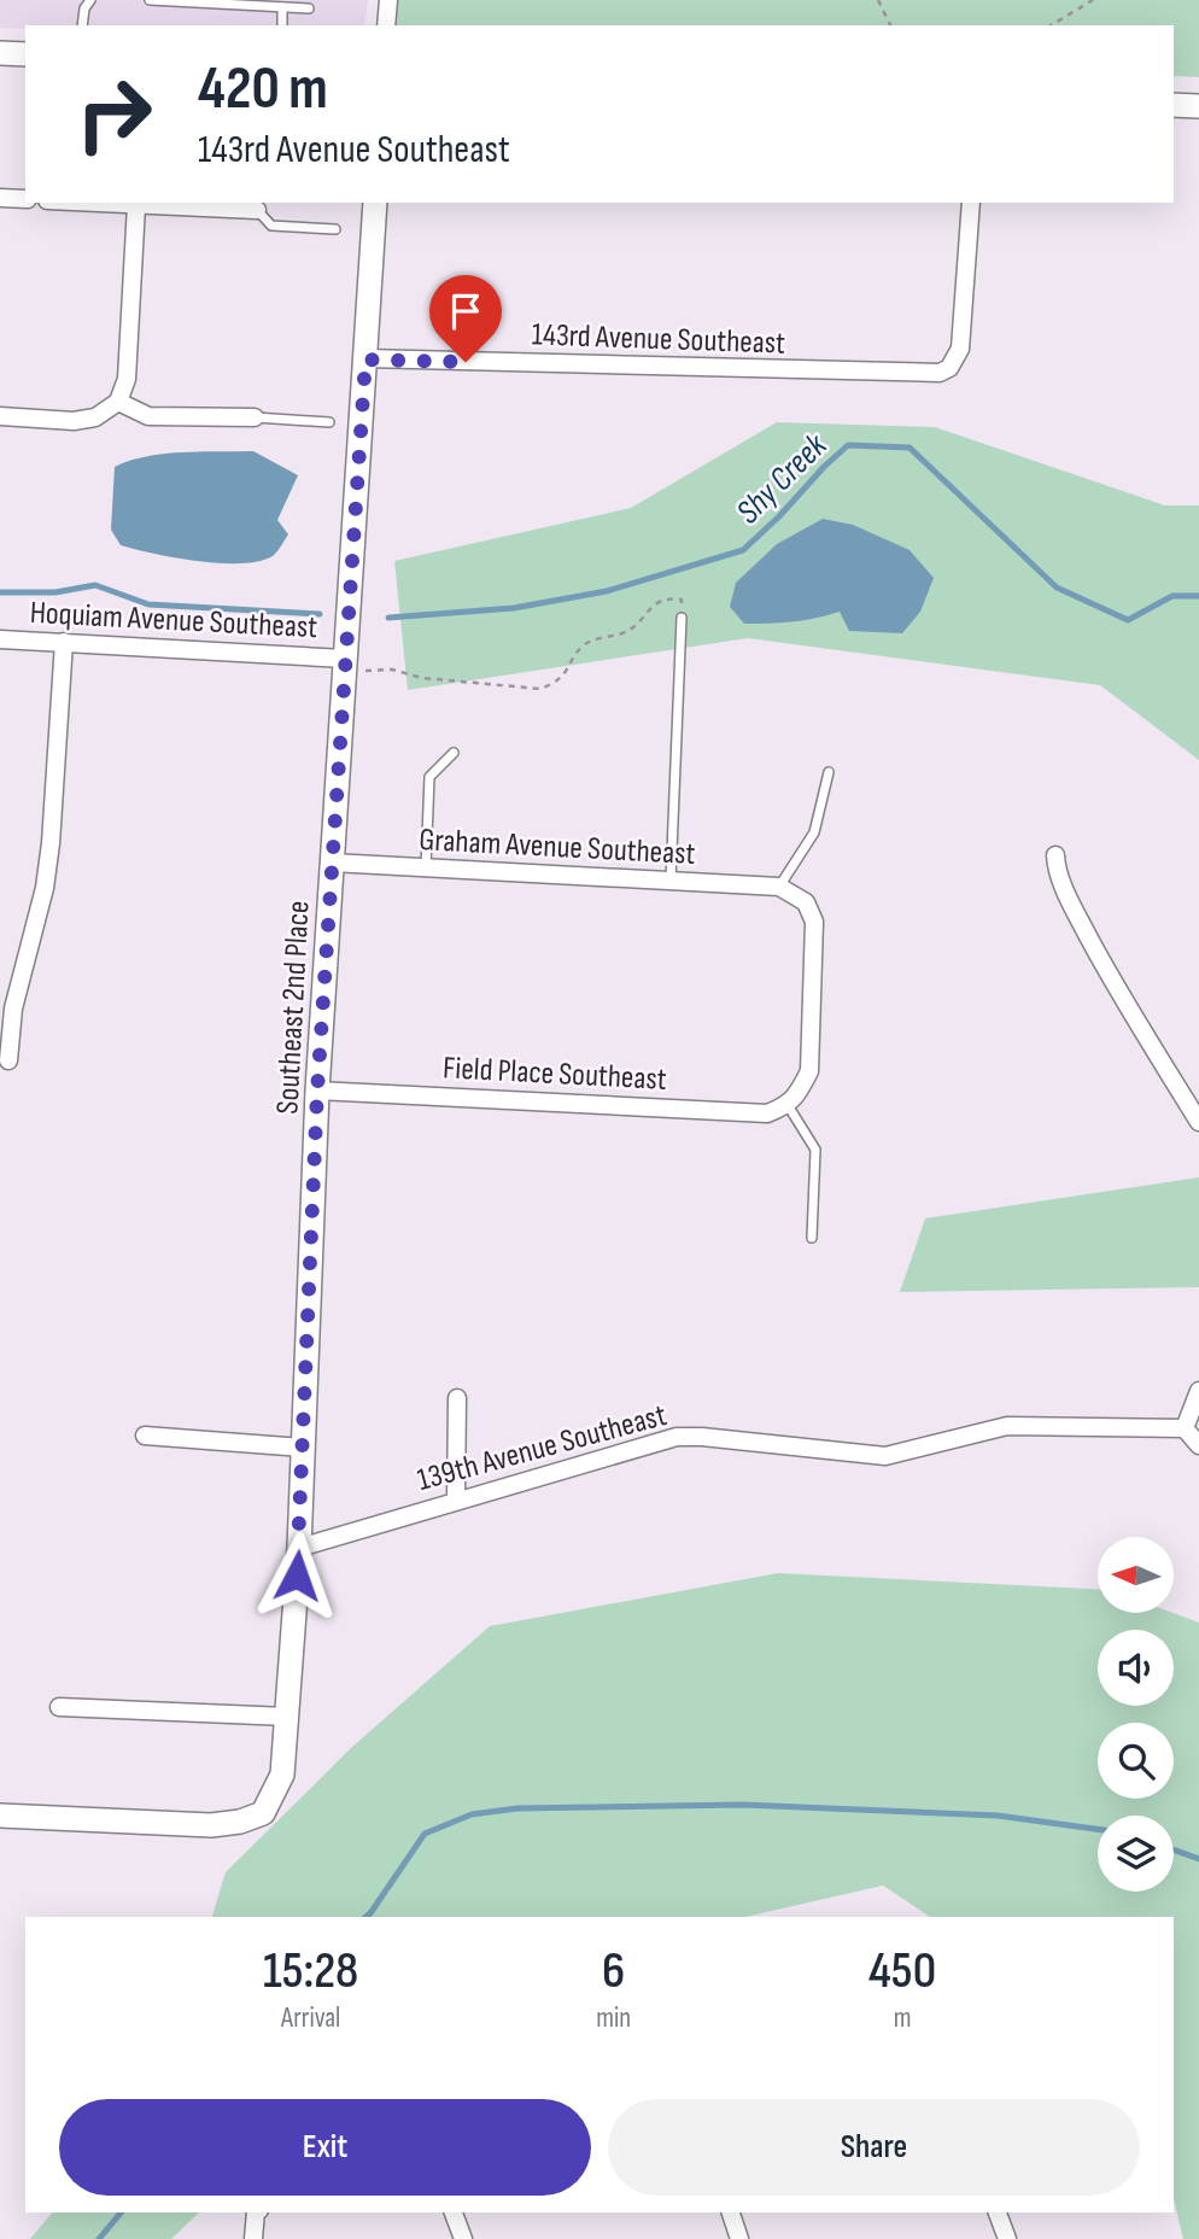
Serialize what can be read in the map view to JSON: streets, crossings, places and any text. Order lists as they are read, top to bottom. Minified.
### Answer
{"streets":{"street":["143rd Avenue Southeast","Hoquiam Avenue Southeast","Graham Avenue Southeast","Southeast 2nd Place","Field Place Southeast","139th Avenue Southeast"]},"crossings":[["143rd Avenue Southeast","Southeast 2nd Place"],["Hoquiam Avenue Southeast","Southeast 2nd Place"],["Graham Avenue Southeast","Southeast 2nd Place"],["Southeast 2nd Place","Field Place Southeast"],["Southeast 2nd Place","139th Avenue Southeast"]],"water":["Shy Creek"],"north":"left","page":{"turn":["420 m","143rd Avenue Southeast"],"eta":["15:28","Arrival","6","min","450","m"],"buttons":["Exit","Share"]}}
